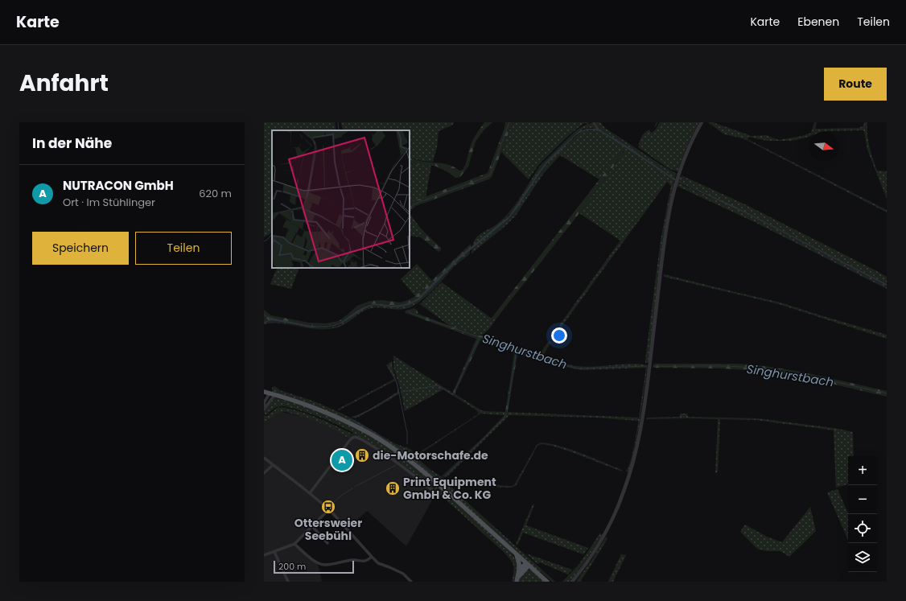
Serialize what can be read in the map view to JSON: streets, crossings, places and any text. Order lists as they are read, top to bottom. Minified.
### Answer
{"water":["Singhurstbach"],"places":{"building":["die-Motorschafe.de","Print Equipment GmbH & Co. KG"],"bus stop":["Ottersweier Seebühl"]},"scale_bar":"200 m","north":"right","page":{"header":"Karte","nav":["Karte","Ebenen","Teilen"],"title":"Anfahrt","buttons":["Route",["Speichern","Teilen"]],"heading":"In der Nähe","list":[{"mark":"A","name":"NUTRACON GmbH","note":"Ort · Im Stühlinger","value":"620 m"}],"pins":"A","map_buttons":["+","−"],"scale":"200 m"}}
